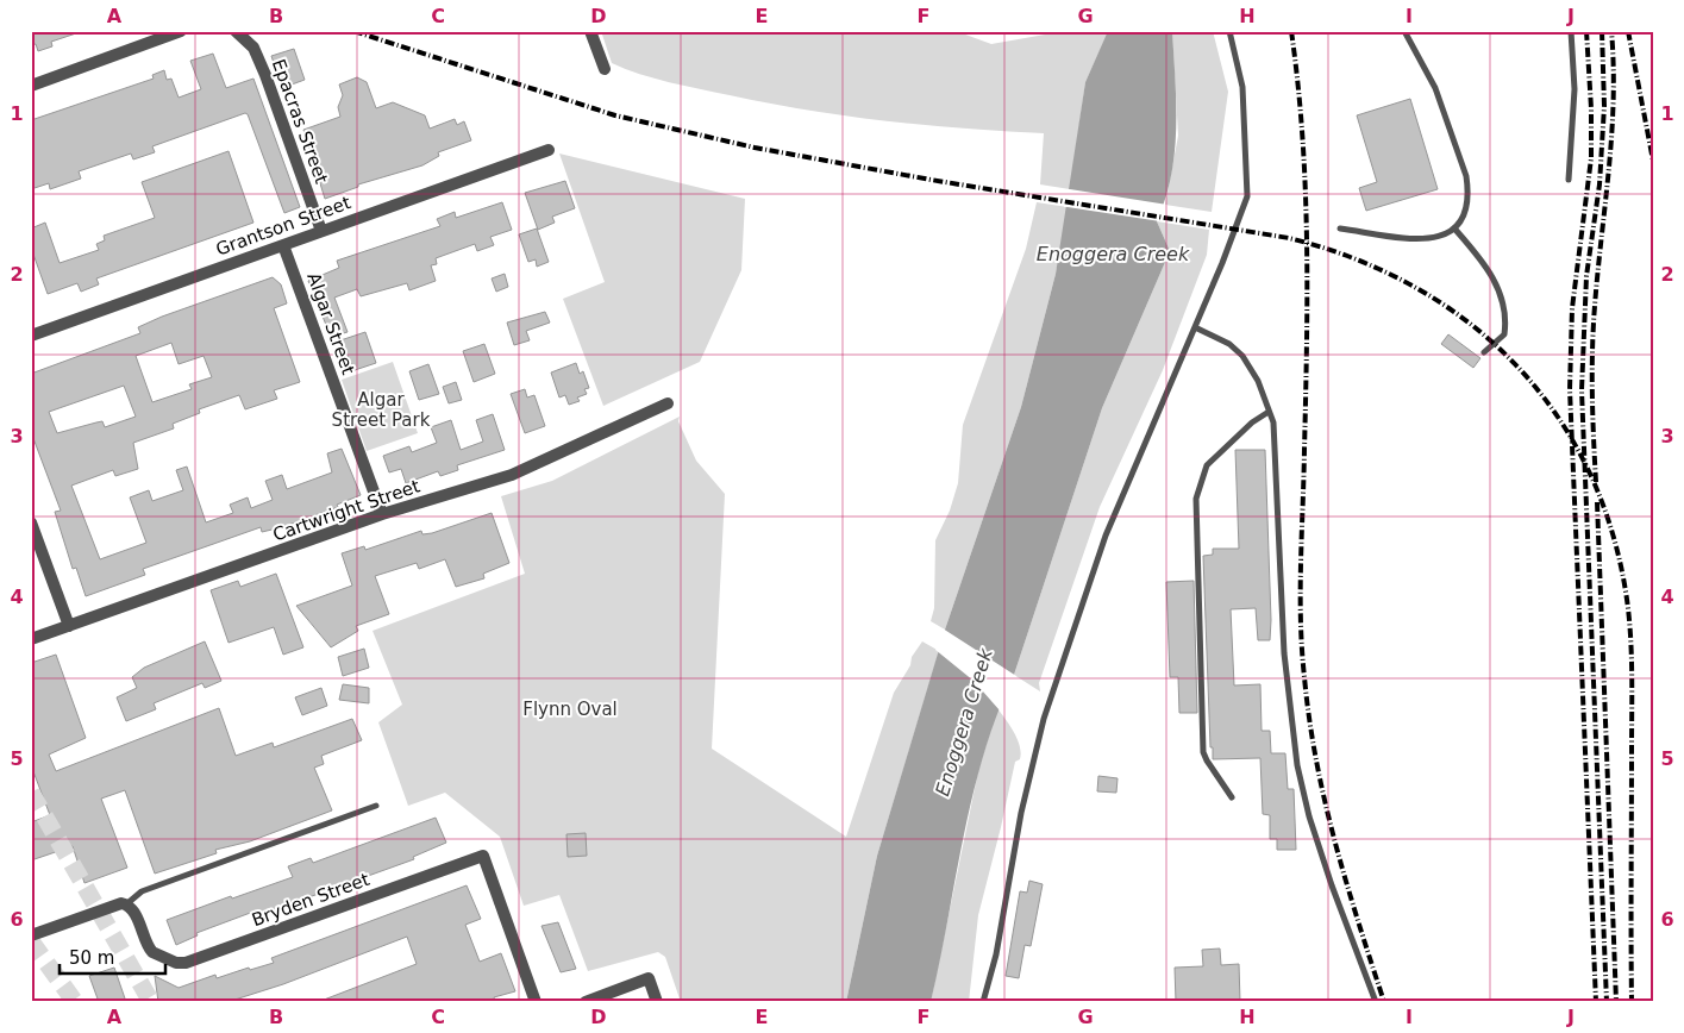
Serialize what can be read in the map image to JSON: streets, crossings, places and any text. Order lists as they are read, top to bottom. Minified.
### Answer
{"streets":{"street":["Epacras Street","Grantson Street","Algar Street","Cartwright Street","Bryden Street"]},"crossings":[["Epacras Street","Grantson Street"],["Grantson Street","Algar Street"],["Algar Street","Cartwright Street"]],"water":["Enoggera Creek"],"parks":["Algar Street Park","Flynn Oval"],"scale_bar":"50 m","grid":{"columns":["A","B","C","D","E","F","G","H","I","J"],"rows":["1","2","3","4","5","6"]}}
